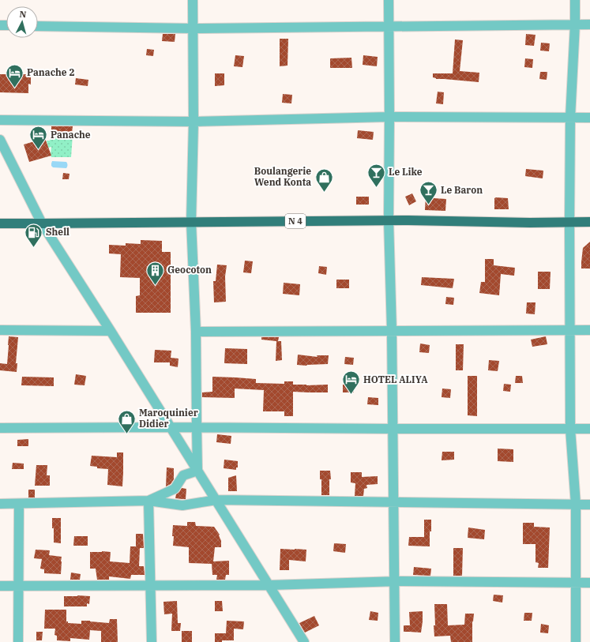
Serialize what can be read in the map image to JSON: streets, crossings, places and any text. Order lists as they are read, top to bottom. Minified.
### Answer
{"streets":{"highway":["N 4"]},"places":{"hotel":["Panache 2","Panache","HOTEL ALIYA"],"bar":["Le Like","Le Baron"],"shop":["Boulangerie Wend Konta","Maroquinier Didier"],"fuel station":["Shell"],"building":["Geocoton"]},"north":"top"}
